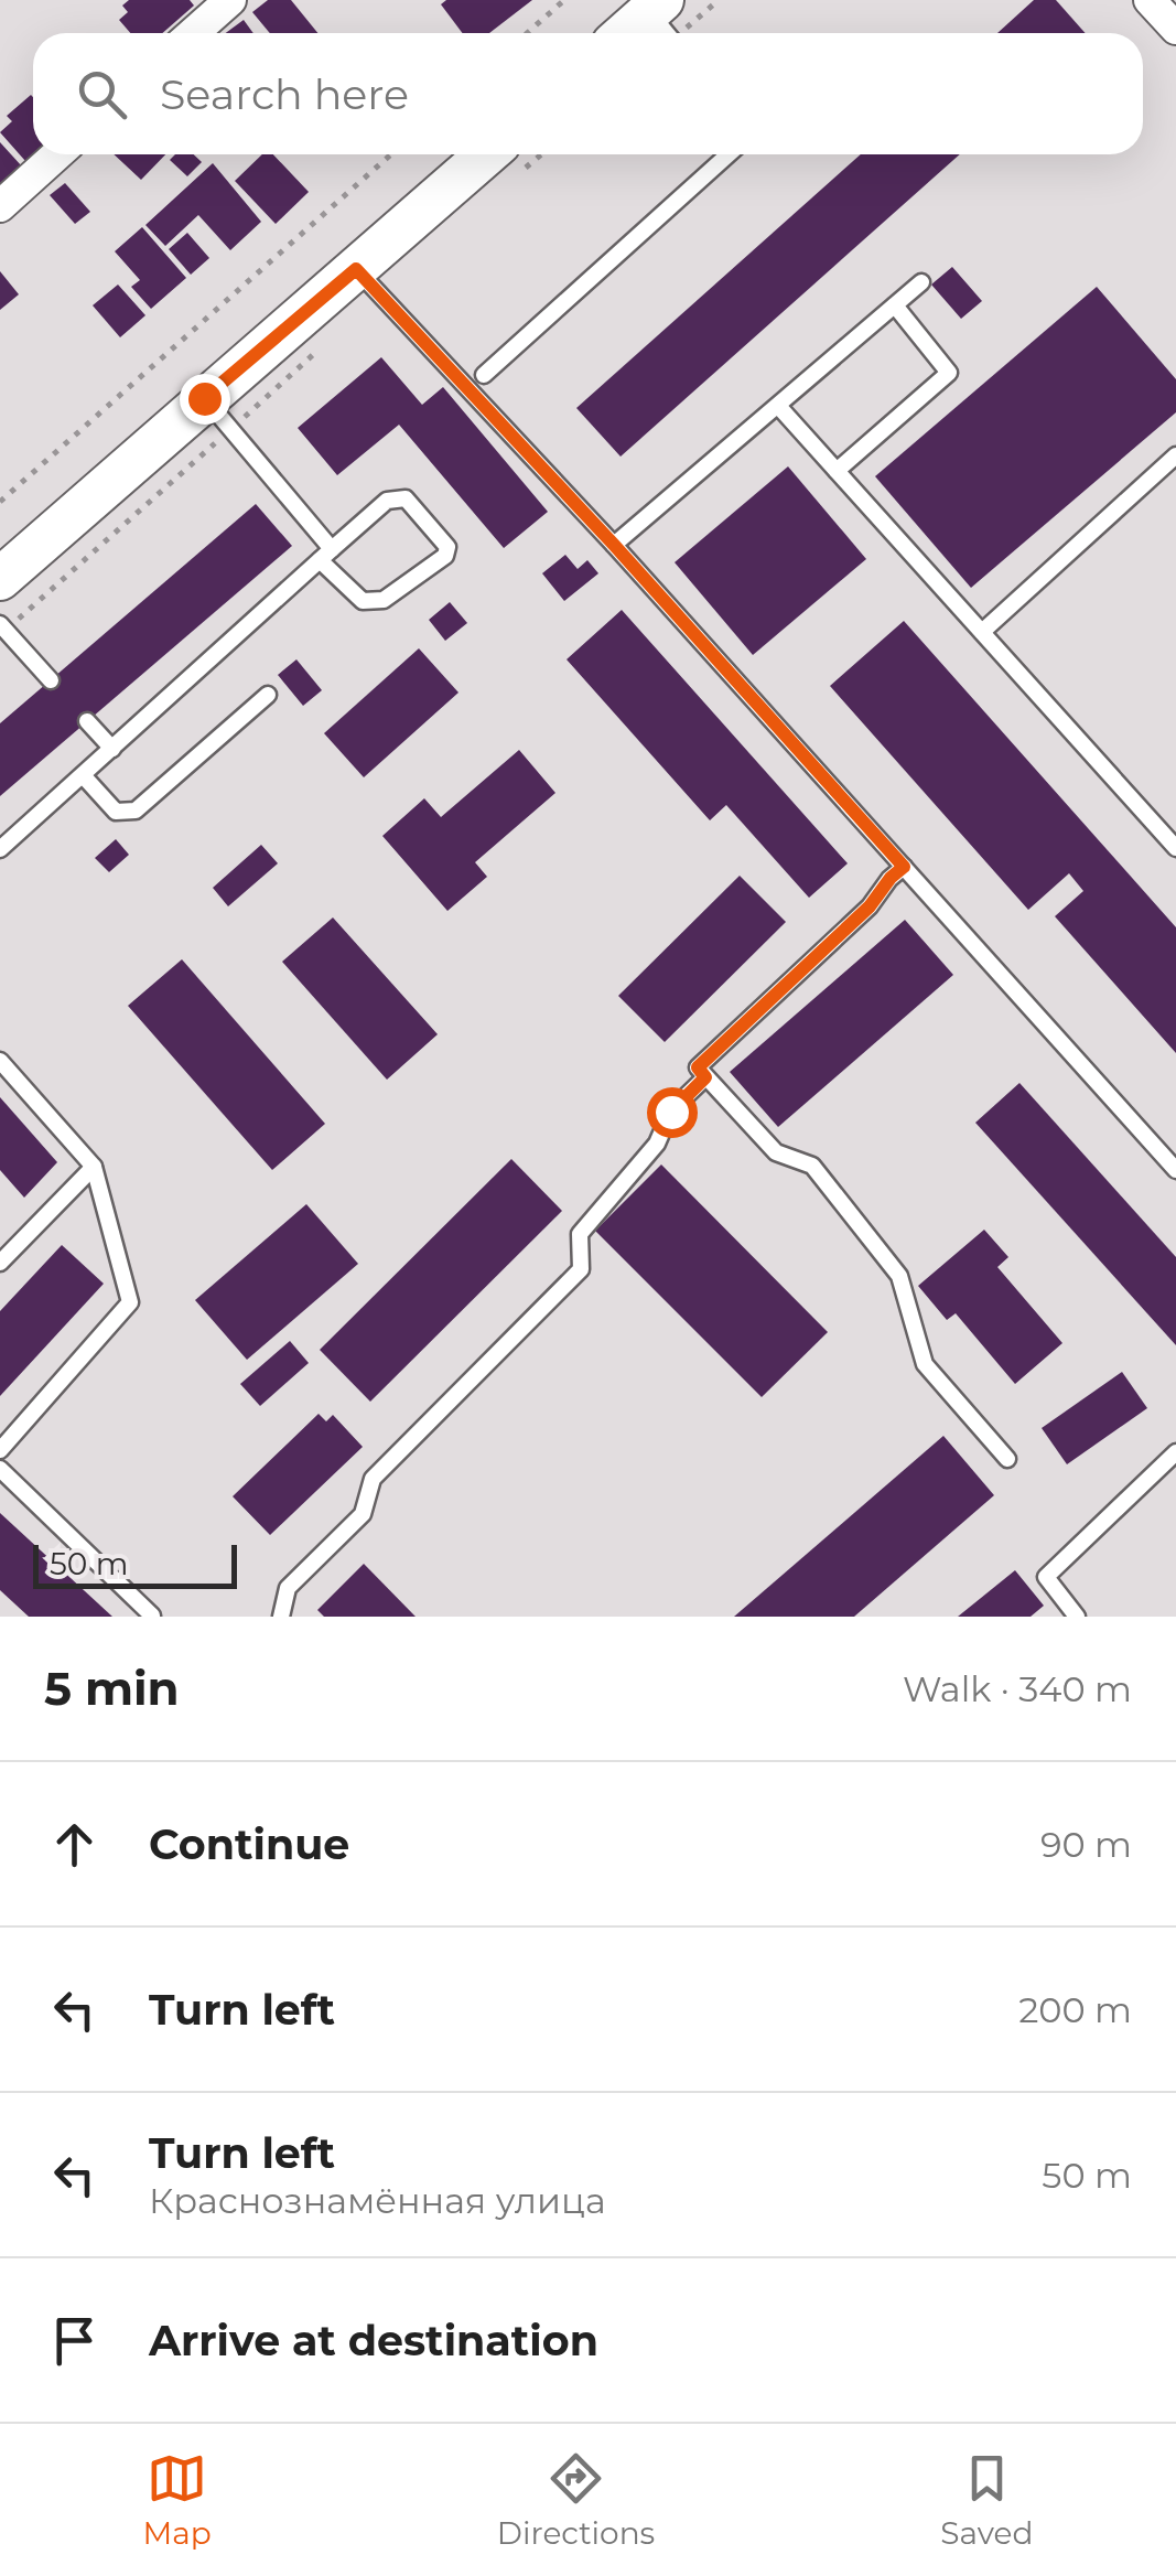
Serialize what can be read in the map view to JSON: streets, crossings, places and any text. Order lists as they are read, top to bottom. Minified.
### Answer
{"scale_bar":"50 m","page":{"search":"Search here","scale":"50 m","heading":["5 min","Walk · 340 m"],"list":[["Continue","90 m"],["Turn left","200 m"],["Turn left","Краснознамённая улица","50 m"],"Arrive at destination"],"nav":["Map","Directions","Saved"]}}
